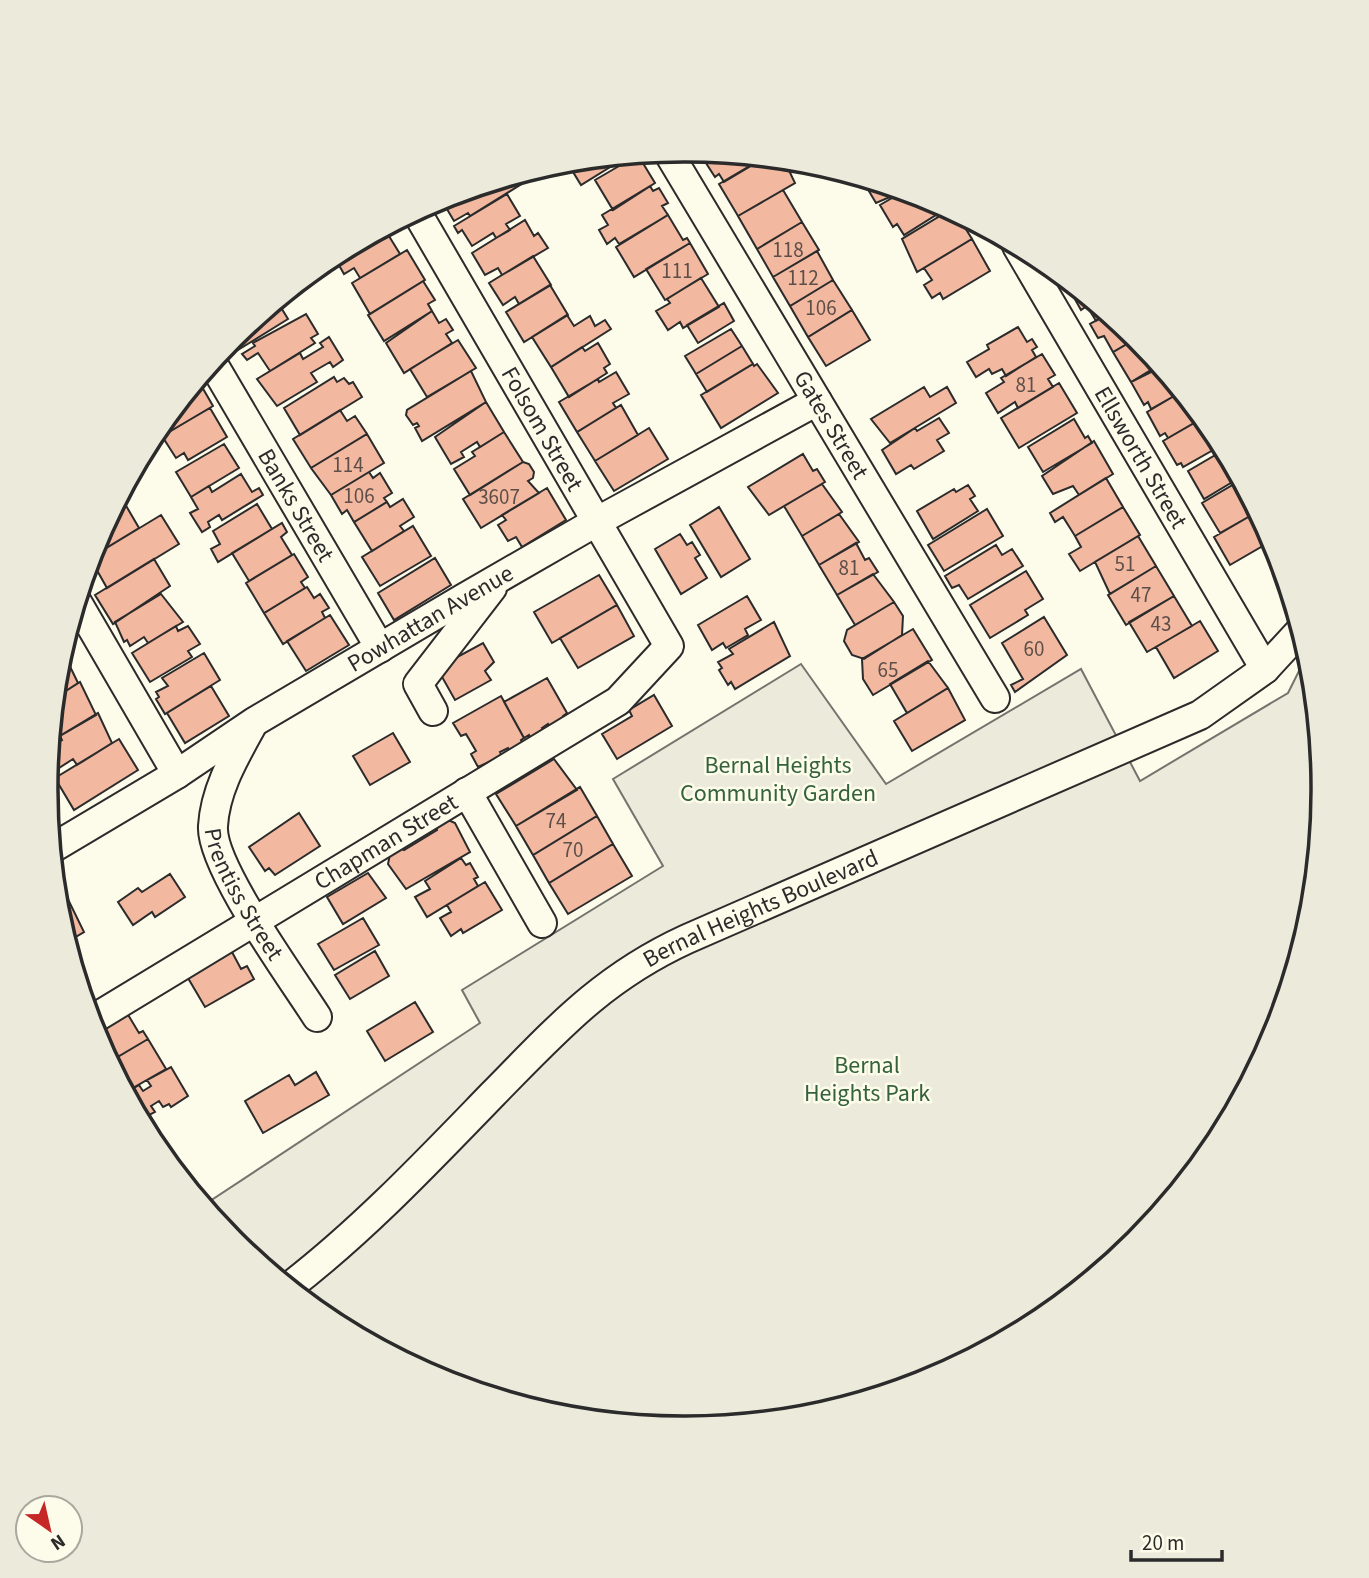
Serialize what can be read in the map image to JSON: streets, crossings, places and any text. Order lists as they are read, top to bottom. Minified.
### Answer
{"streets":{"street":["Gates Street","Folsom Street","Ellsworth Street","Banks Street","Powhattan Avenue","Chapman Street","Prentiss Street","Bernal Heights Boulevard"]},"crossings":[["Gates Street","Powhattan Avenue"],["Folsom Street","Powhattan Avenue"],["Folsom Street","Chapman Street"],["Ellsworth Street","Bernal Heights Boulevard"],["Banks Street","Powhattan Avenue"],["Powhattan Avenue","Prentiss Street"],["Chapman Street","Prentiss Street"]],"parks":["Bernal Heights Community Garden","Bernal Heights Park"],"house_numbers":["118","111","112","106","81","114","106","3607","51","81","47","43","60","65","74","70"],"scale_bar":"20 m","north":"bottom right"}
